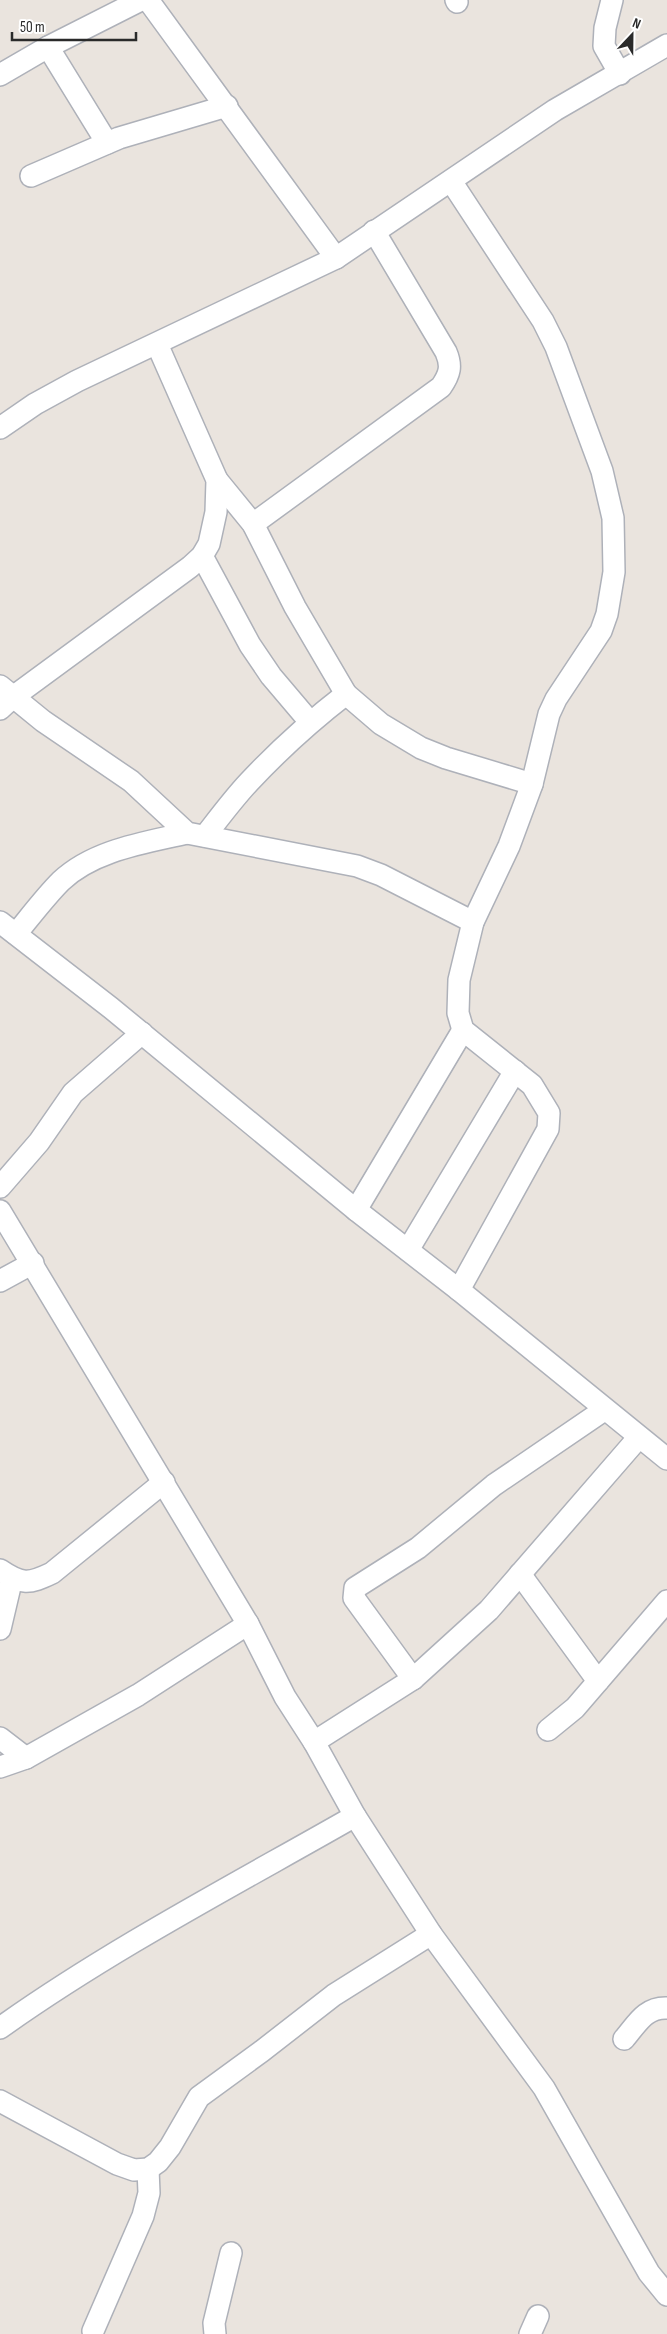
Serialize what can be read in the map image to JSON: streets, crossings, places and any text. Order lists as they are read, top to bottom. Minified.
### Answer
{"scale_bar":"50 m","north":"top"}
